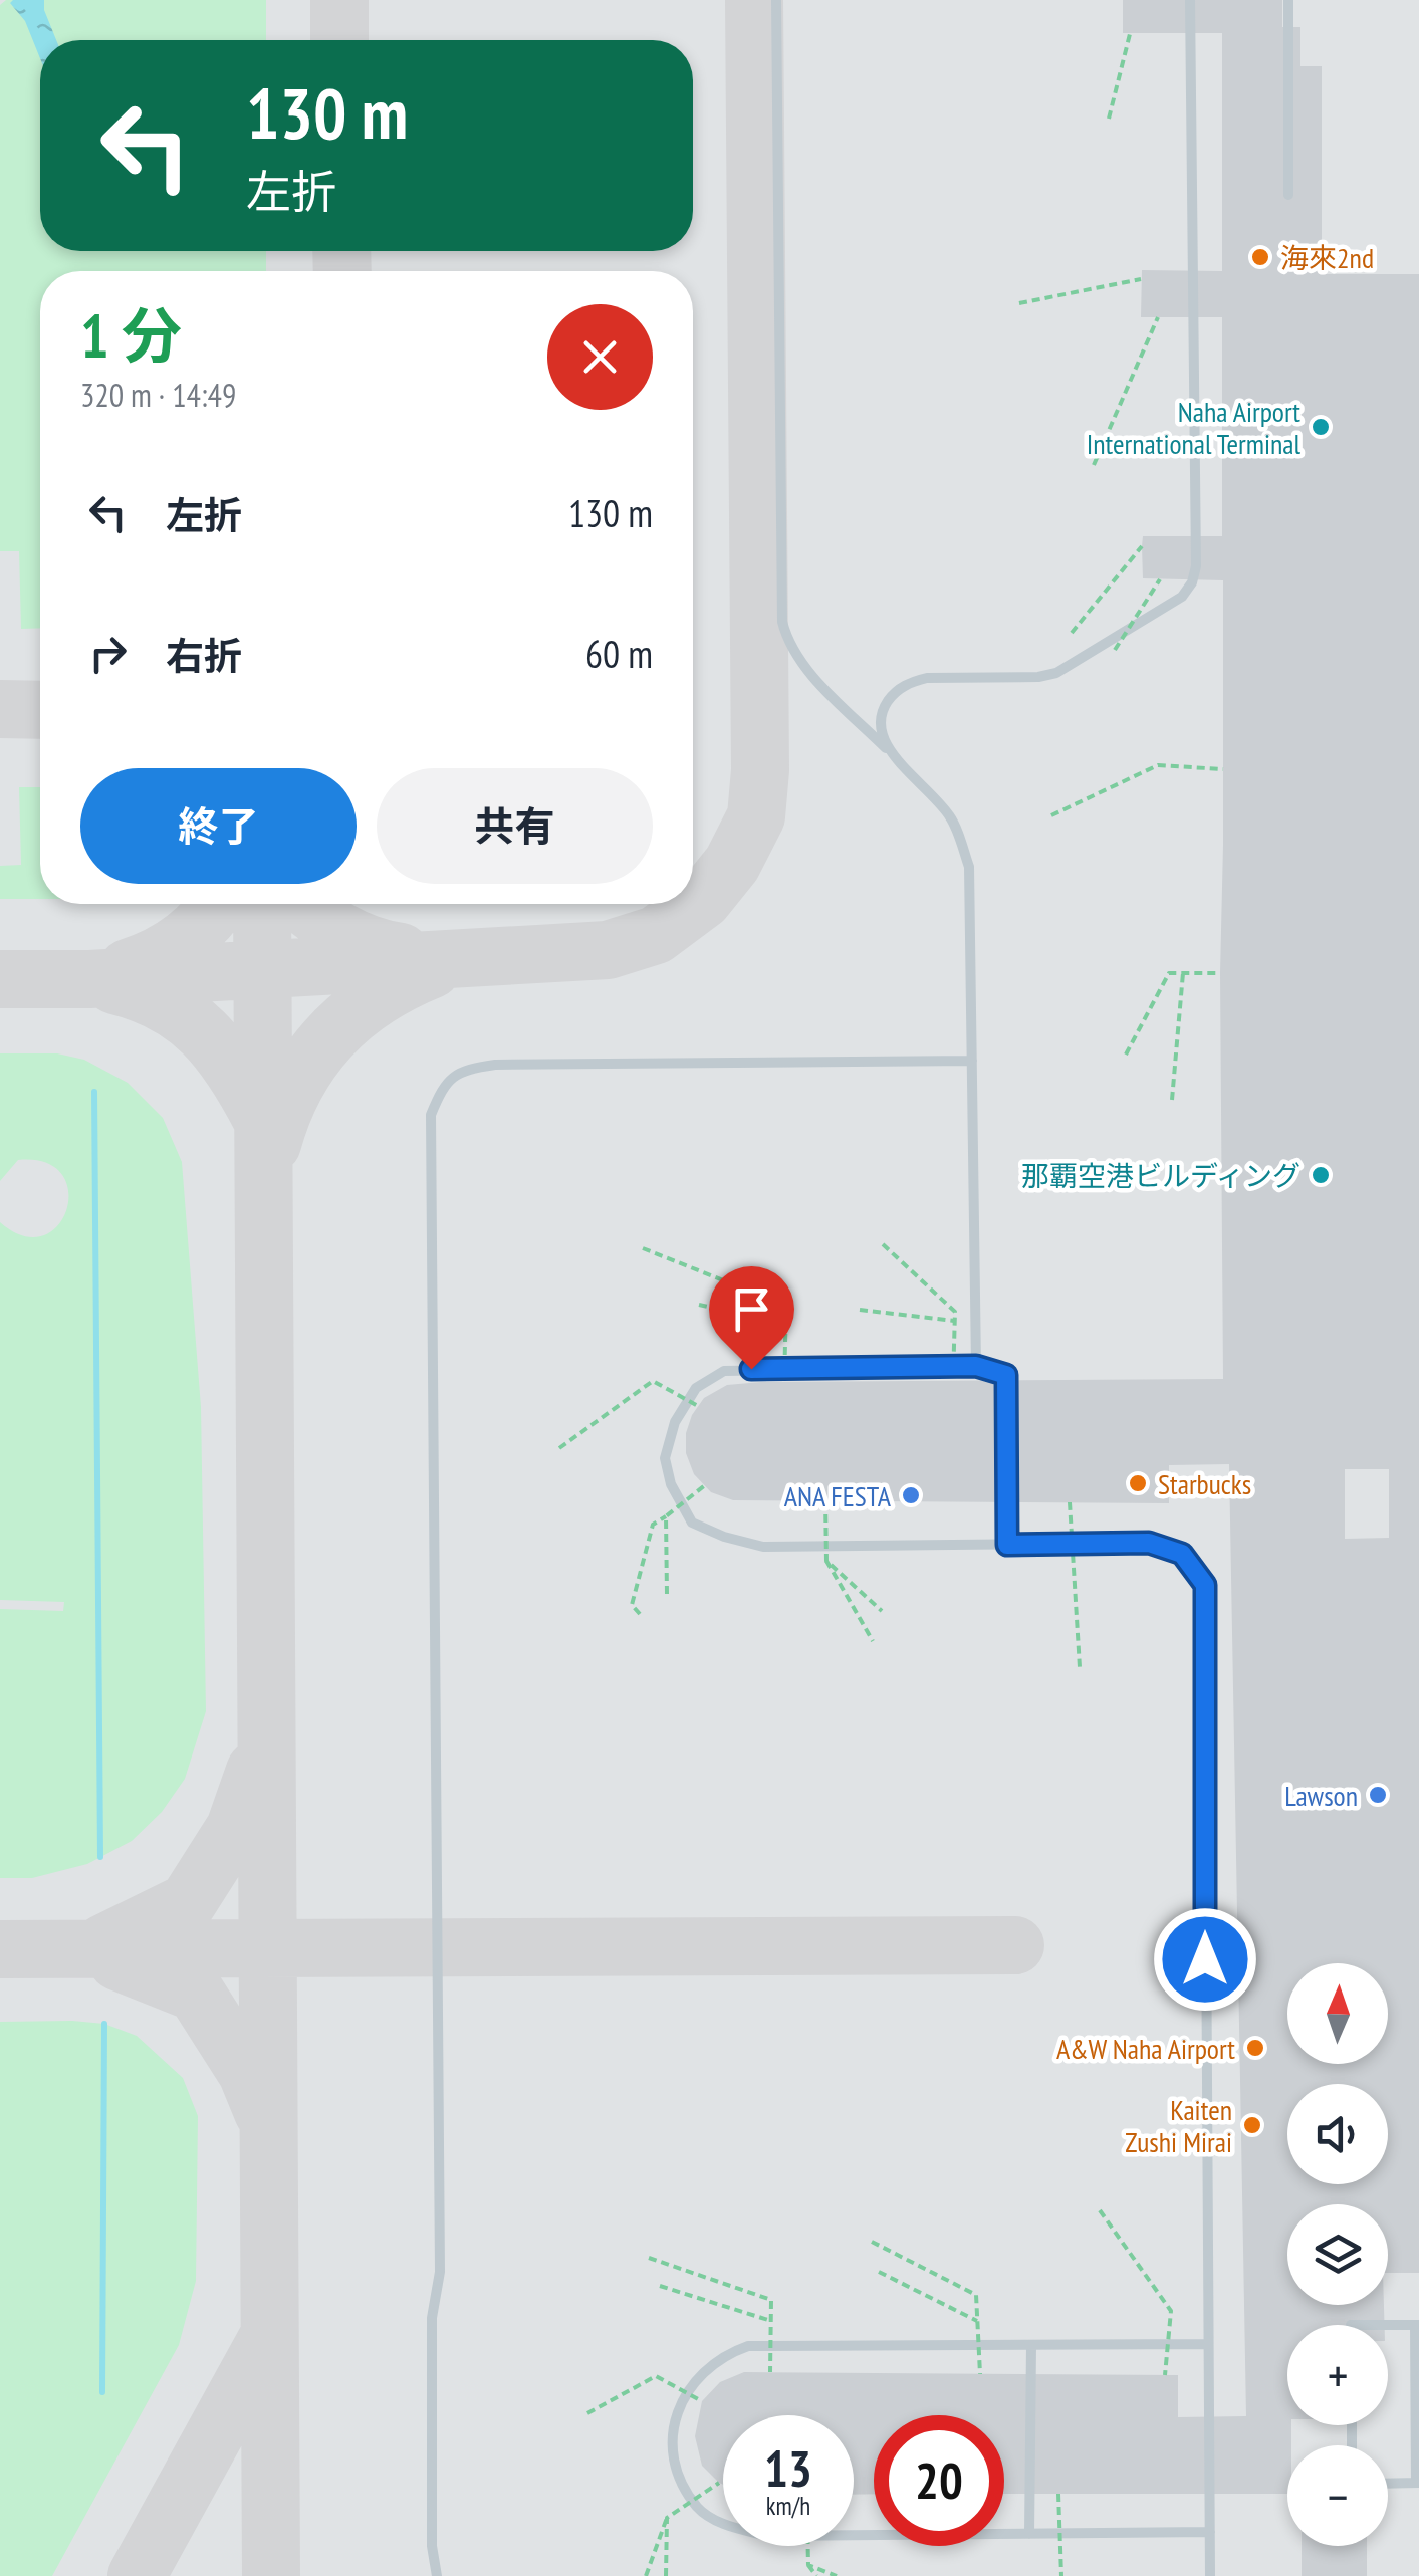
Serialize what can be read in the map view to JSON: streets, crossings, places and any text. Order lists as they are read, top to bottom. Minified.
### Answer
{"places":["海來2nd","Naha Airport International Terminal","那覇空港ビルディング","Starbucks","ANA FESTA","Lawson","A&W Naha Airport","Kaiten Zushi Mirai"],"north":"top","page":{"turn":["130 m","左折"],"heading":["1 分","320 m · 14:49"],"list":[{"name":"左折","value":"130 m"},{"name":"右折","value":"60 m"}],"buttons":["終了","共有"],"map_buttons":["+","−"],"speed":"13 km/h","limit":"20"}}
